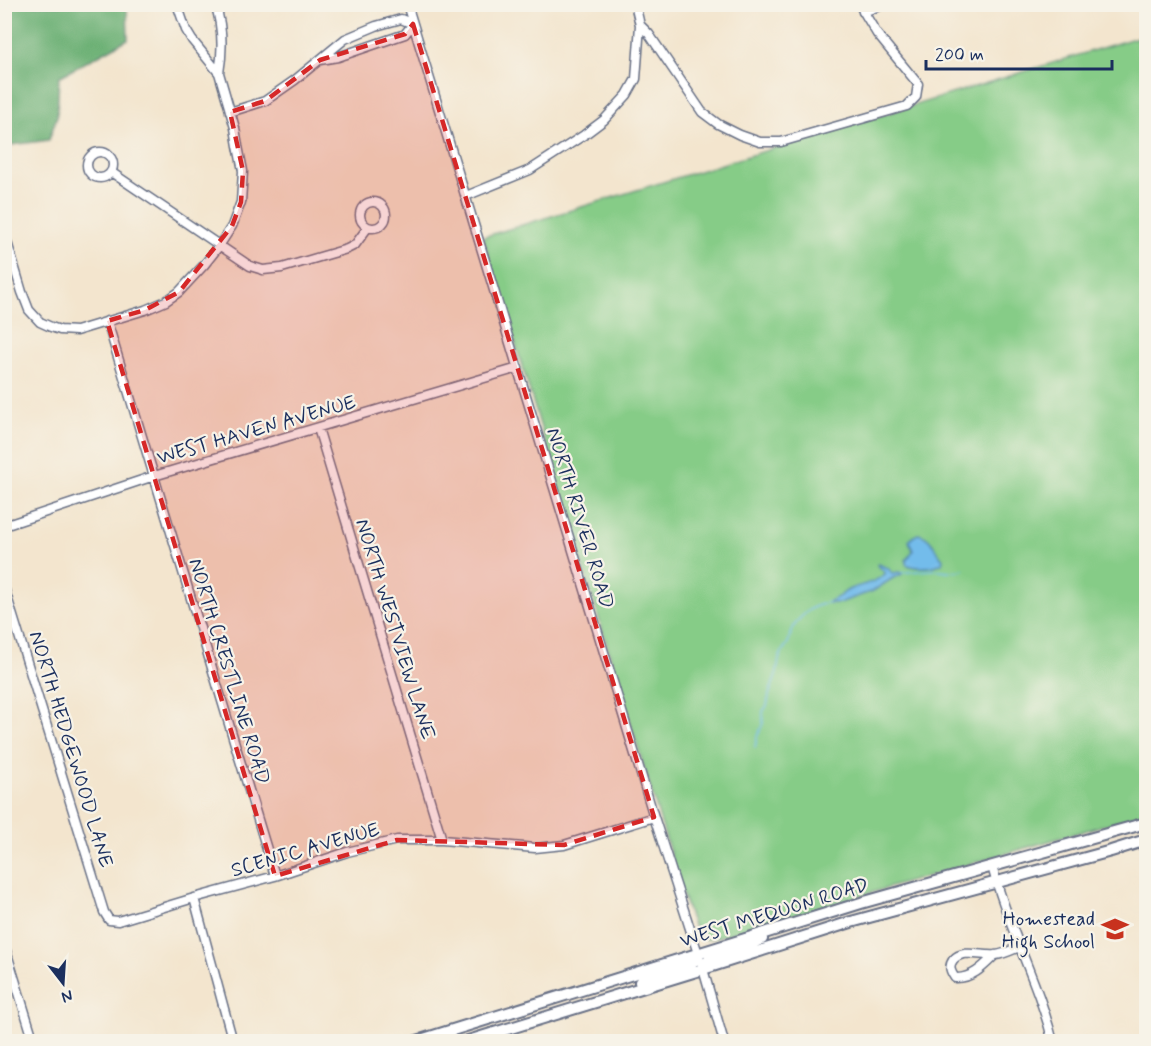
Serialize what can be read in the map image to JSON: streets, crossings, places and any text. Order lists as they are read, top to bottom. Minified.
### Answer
{"streets":{"main road":["WEST MEQUON ROAD"],"street":["WEST HAVEN AVENUE","NORTH RIVER ROAD","NORTH WESTVIEW LANE","NORTH CRESTLINE ROAD","NORTH HEDGEWOOD LANE","SCENIC AVENUE"]},"crossings":[["WEST HAVEN AVENUE","NORTH RIVER ROAD"],["WEST HAVEN AVENUE","NORTH WESTVIEW LANE"],["WEST HAVEN AVENUE","NORTH CRESTLINE ROAD"],["NORTH RIVER ROAD","SCENIC AVENUE"],["NORTH RIVER ROAD","WEST MEQUON ROAD"],["NORTH WESTVIEW LANE","SCENIC AVENUE"],["NORTH CRESTLINE ROAD","SCENIC AVENUE"],["NORTH HEDGEWOOD LANE","SCENIC AVENUE"]],"places":{"school or university":["Homestead High School"]},"scale_bar":"200 m","north":"bottom"}
